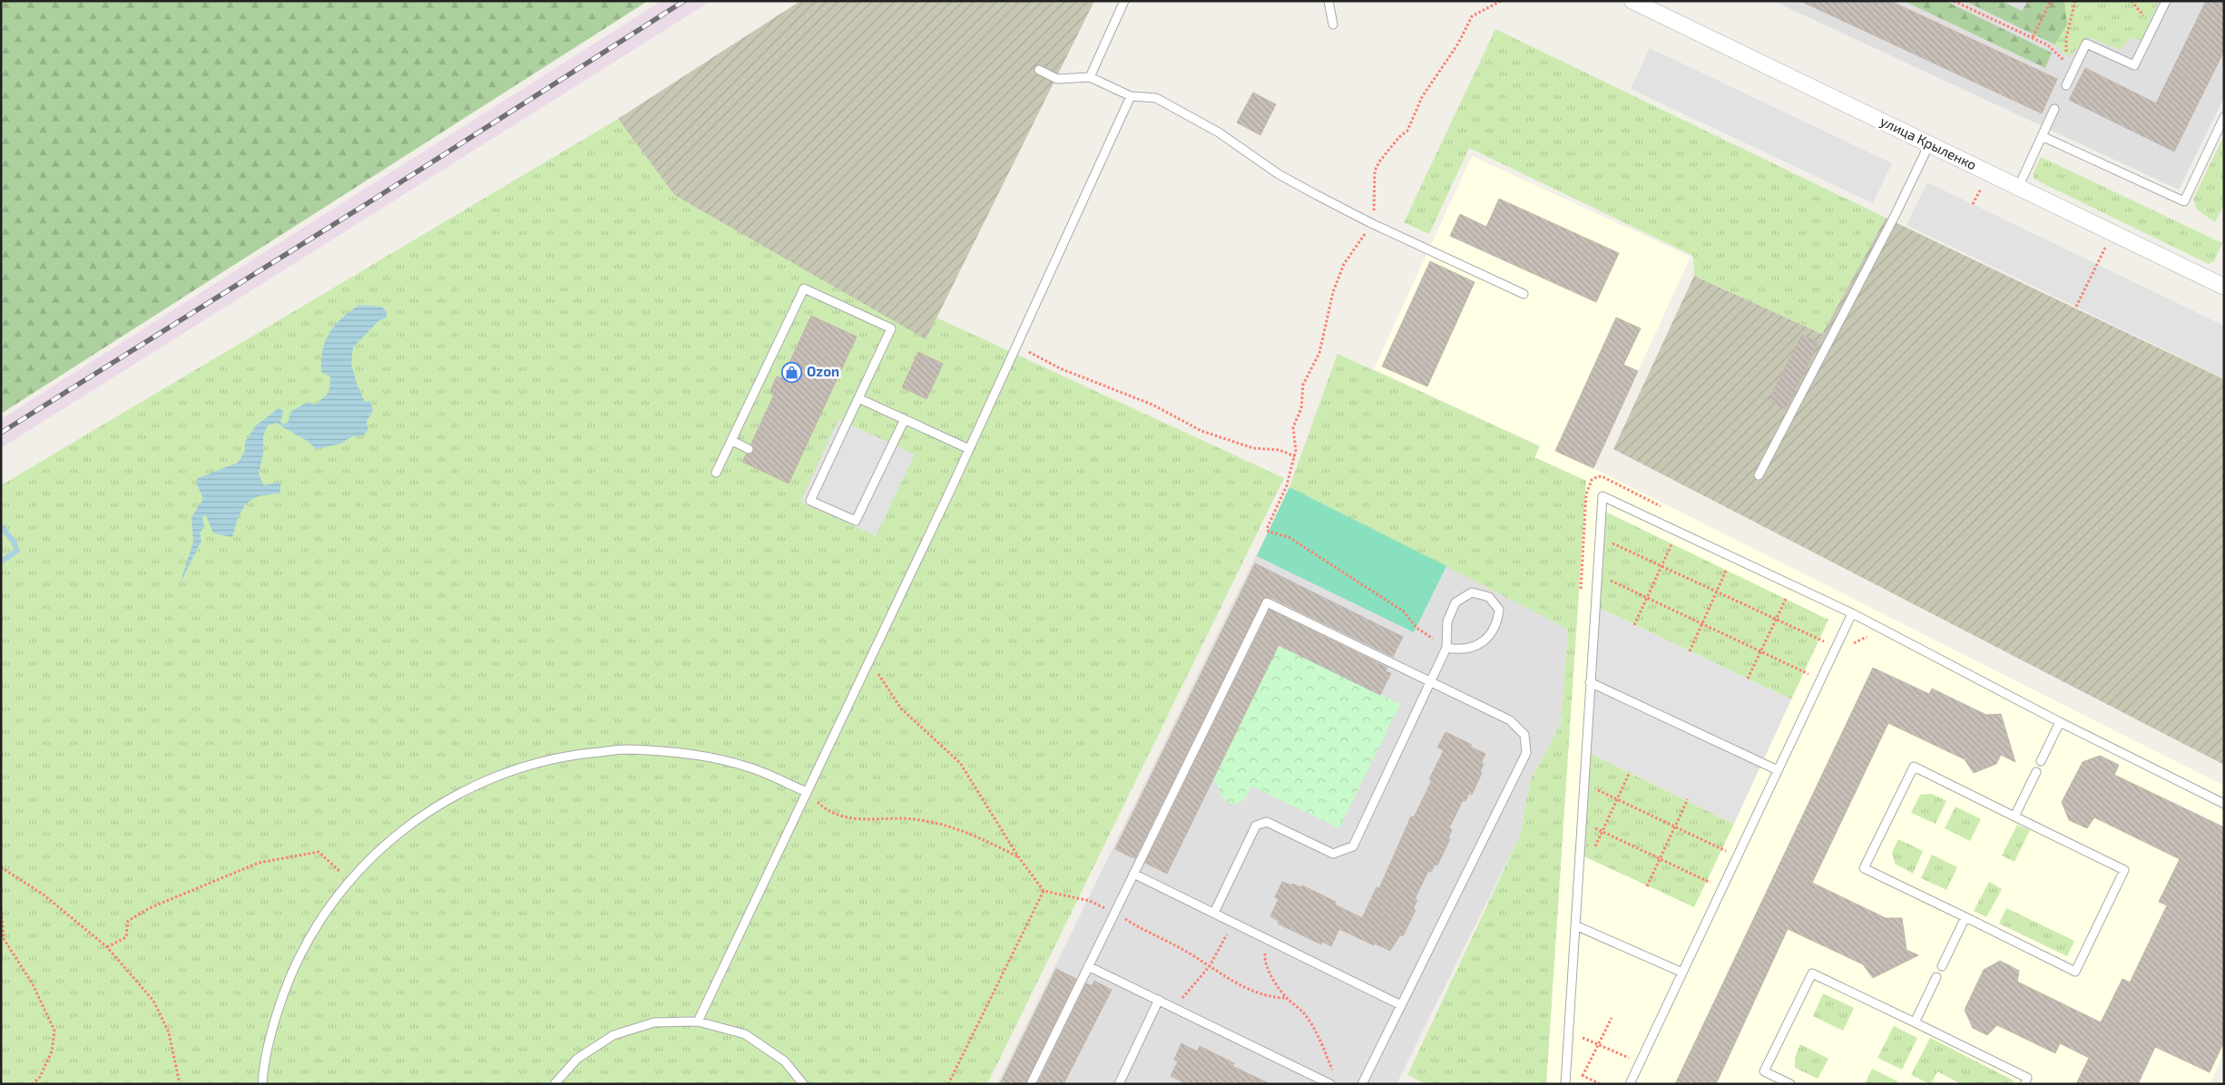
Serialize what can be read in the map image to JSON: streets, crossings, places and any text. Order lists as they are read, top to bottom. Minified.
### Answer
{"streets":{"street":["улица Крыленко"]},"places":{"shop":["Ozon"]}}
